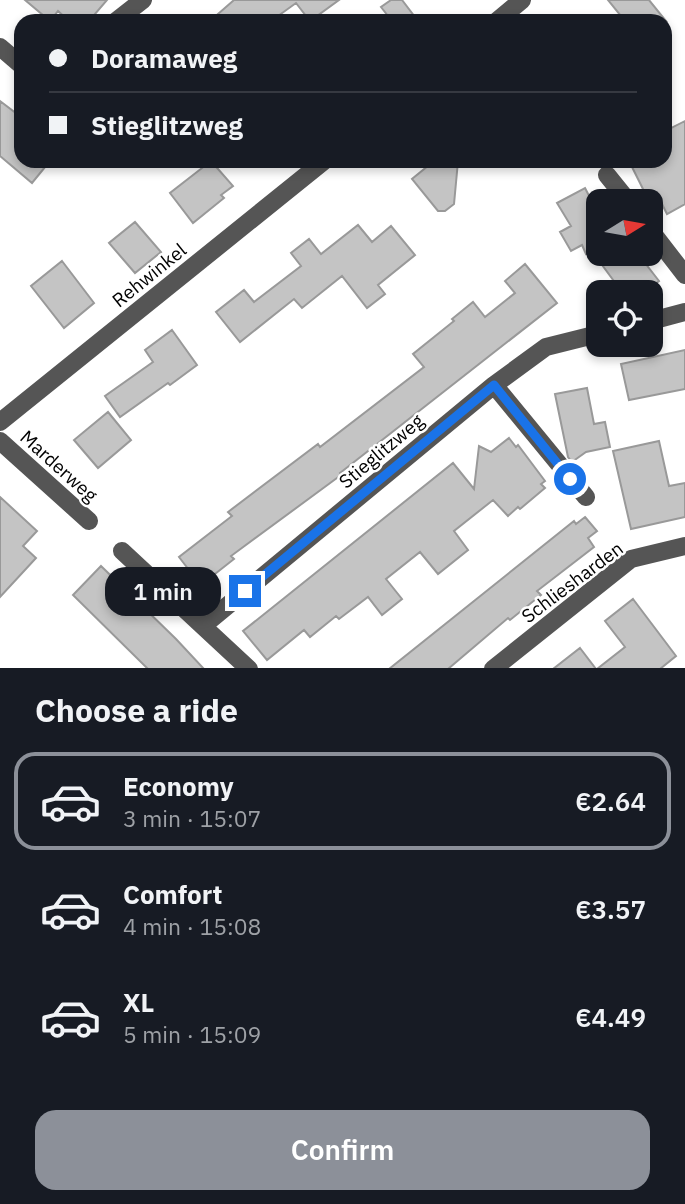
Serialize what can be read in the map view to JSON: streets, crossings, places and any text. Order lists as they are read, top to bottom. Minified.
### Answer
{"streets":{"street":["Rehwinkel","Stieglitzweg","Marderweg","Schliesharden"]},"north":"right","page":{"banner":["Doramaweg","Stieglitzweg"],"bubble":"1 min","heading":"Choose a ride","list":[{"name":"Economy","note":"3 min · 15:07","value":"€2.64"},{"name":"Comfort","note":"4 min · 15:08","value":"€3.57"},{"name":"XL","note":"5 min · 15:09","value":"€4.49"}],"buttons":"Confirm"}}
